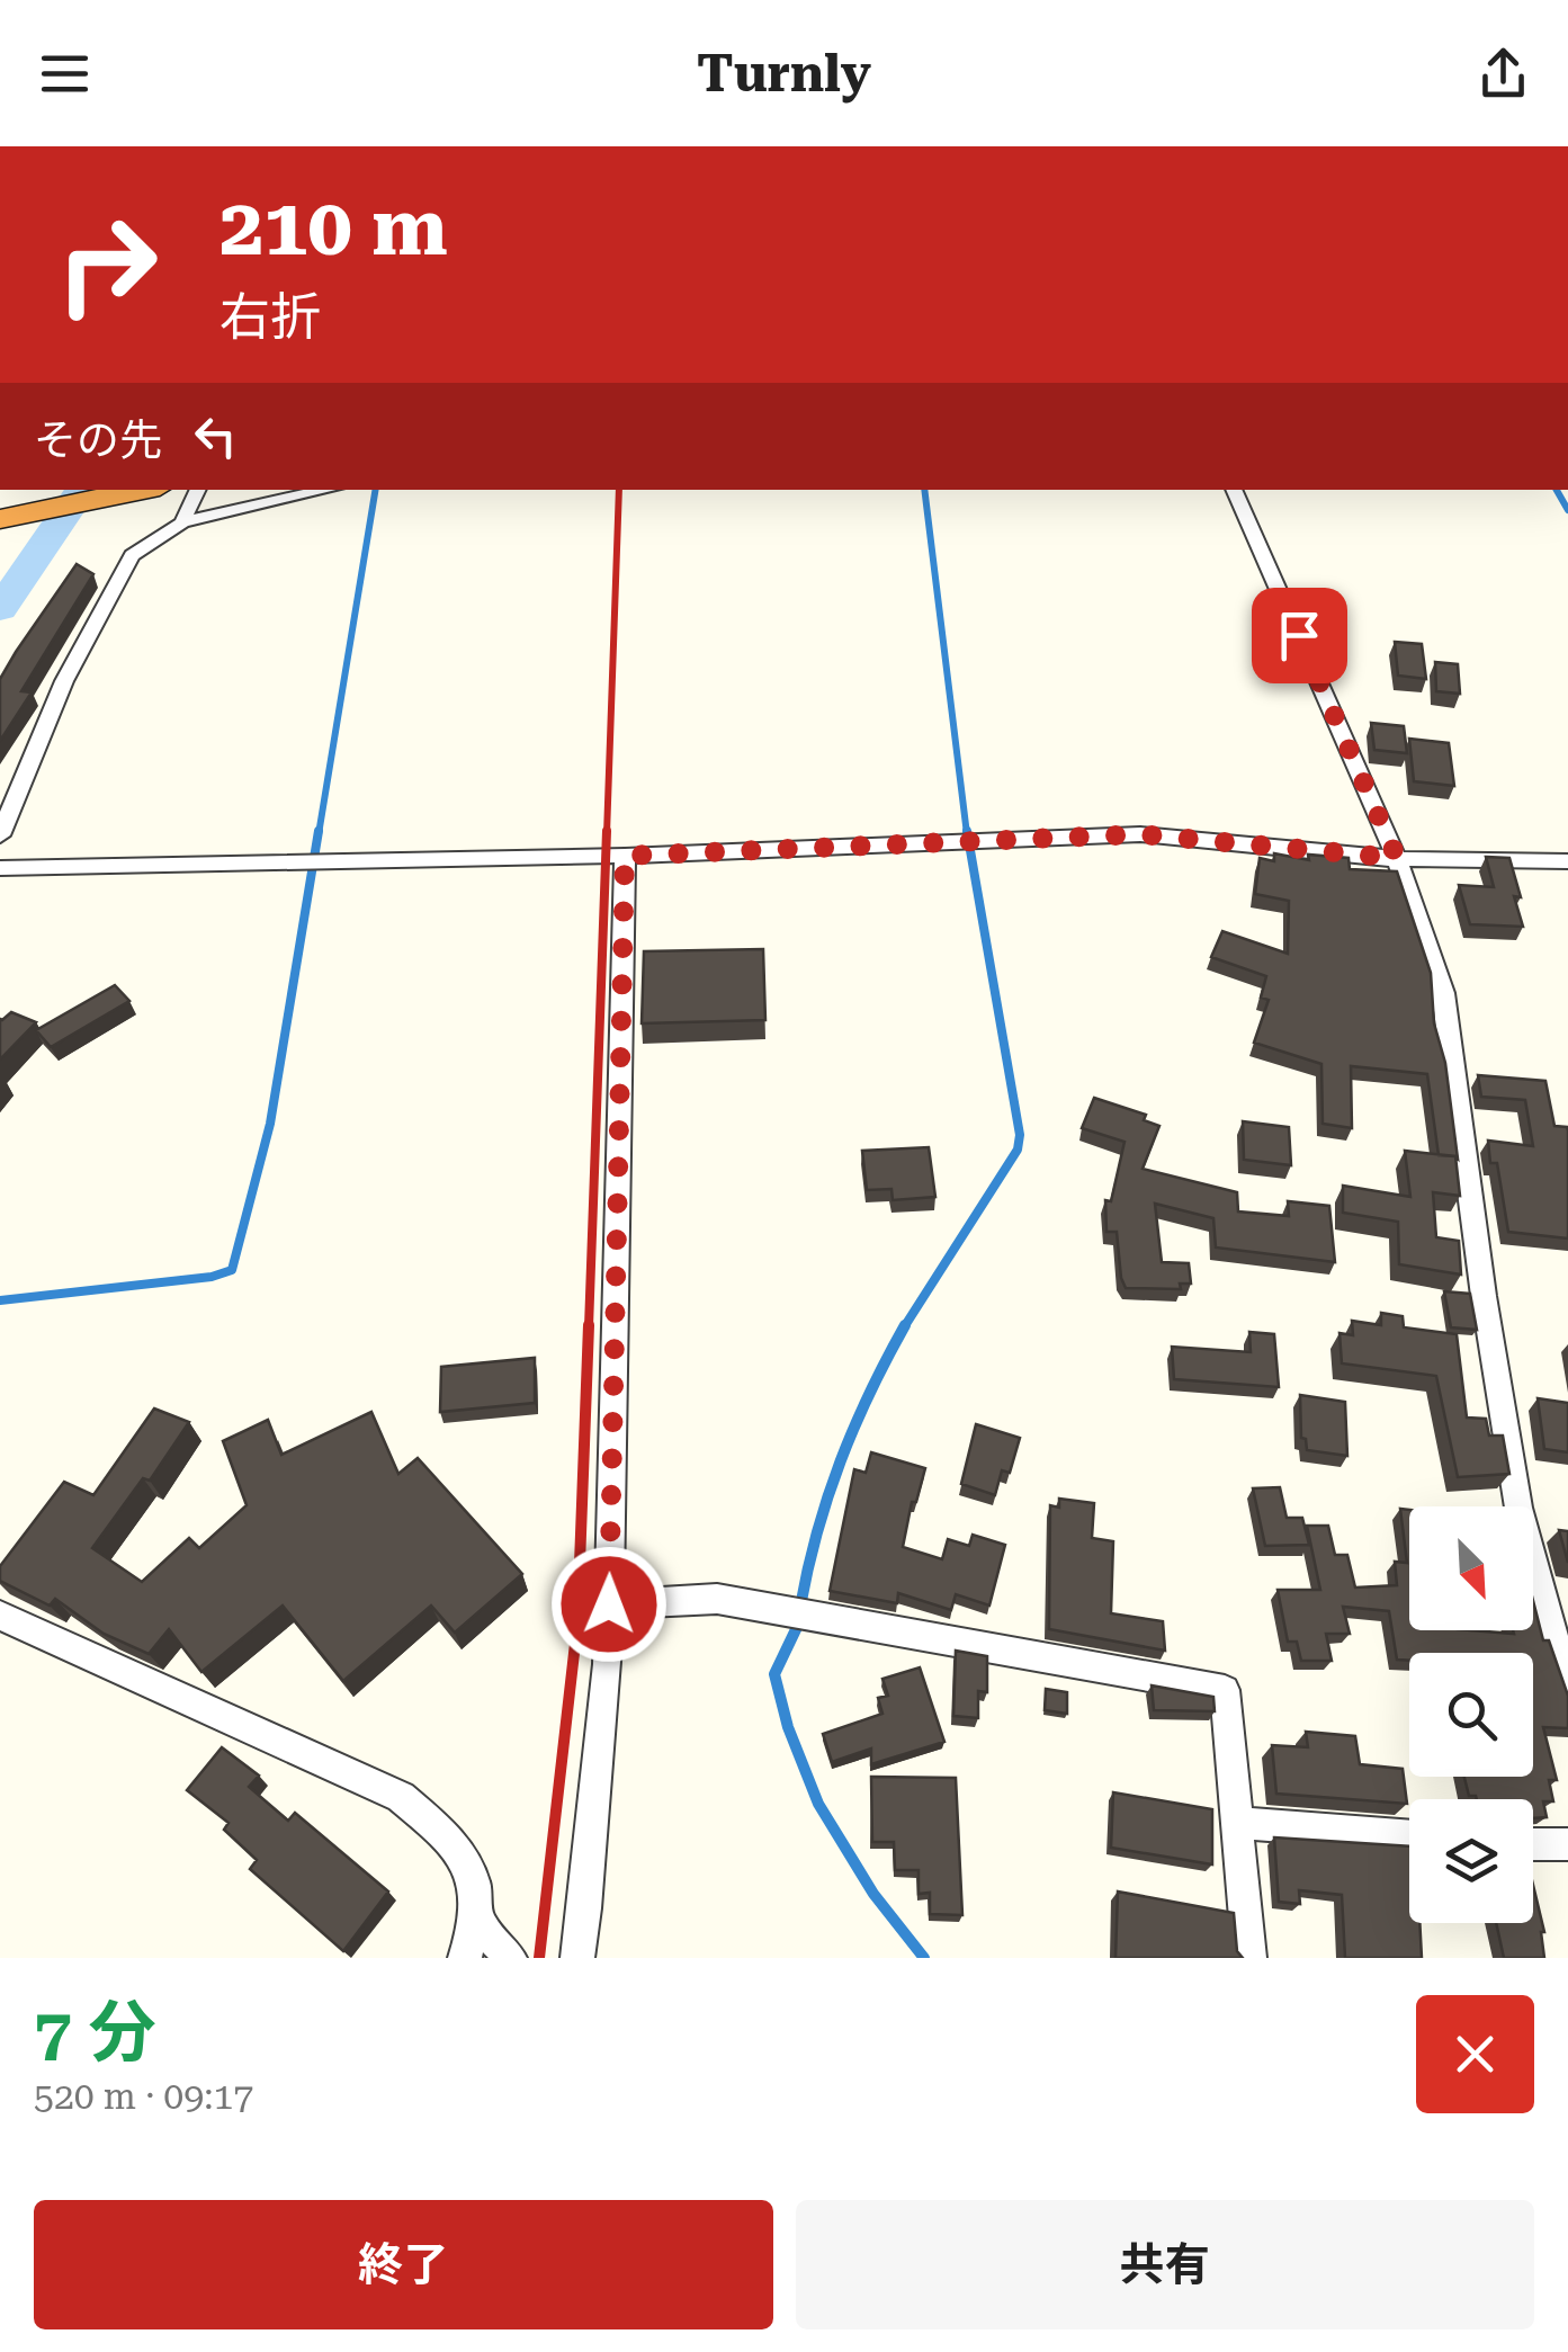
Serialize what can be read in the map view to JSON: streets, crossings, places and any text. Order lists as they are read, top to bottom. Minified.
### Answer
{"north":"bottom right","page":{"header":"Turnly","turn":["210 m","右折"],"then":"その先","heading":["7 分","520 m · 09:17"],"buttons":["終了","共有"]}}
